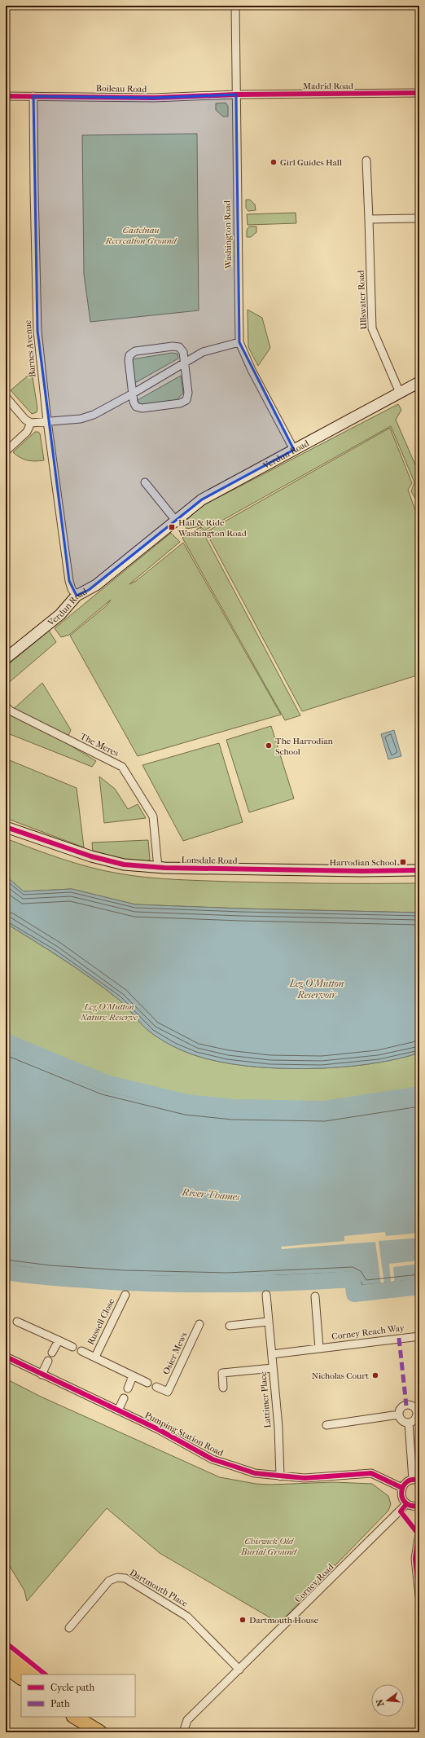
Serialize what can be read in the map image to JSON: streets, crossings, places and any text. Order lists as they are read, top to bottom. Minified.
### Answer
{"streets":{"street":["Madrid Road","Boileau Road","Washington Road","Ullswater Road","Barnes Avenue","Verdun Road","The Meres","Lonsdale Road","Russell Close","Corney Reach Way","Osier Mews","Lattimer Place","Pumping Station Road","Corney Road","Dartmouth Place"]},"crossings":[["Madrid Road","Boileau Road"],["Madrid Road","Washington Road"],["Boileau Road","Washington Road"],["Boileau Road","Barnes Avenue"],["Washington Road","Verdun Road"],["Ullswater Road","Verdun Road"],["Barnes Avenue","Verdun Road"],["The Meres","Lonsdale Road"],["Corney Reach Way","Lattimer Place"],["Lattimer Place","Pumping Station Road"],["Corney Road","Dartmouth Place"]],"water":["Leg O'Mutton Reservoir","River Thames"],"parks":["Castelnau Recreation Ground","Leg O'Mutton Nature Reserve","Chiswick Old Burial Ground"],"places":{"other":["Girl Guides Hall","The Harrodian School","Nicholas Court","Dartmouth House"],"transit":["Hail & Ride Washington Road","Harrodian School"]},"legend":["Cycle path","Path"],"north":"left"}
